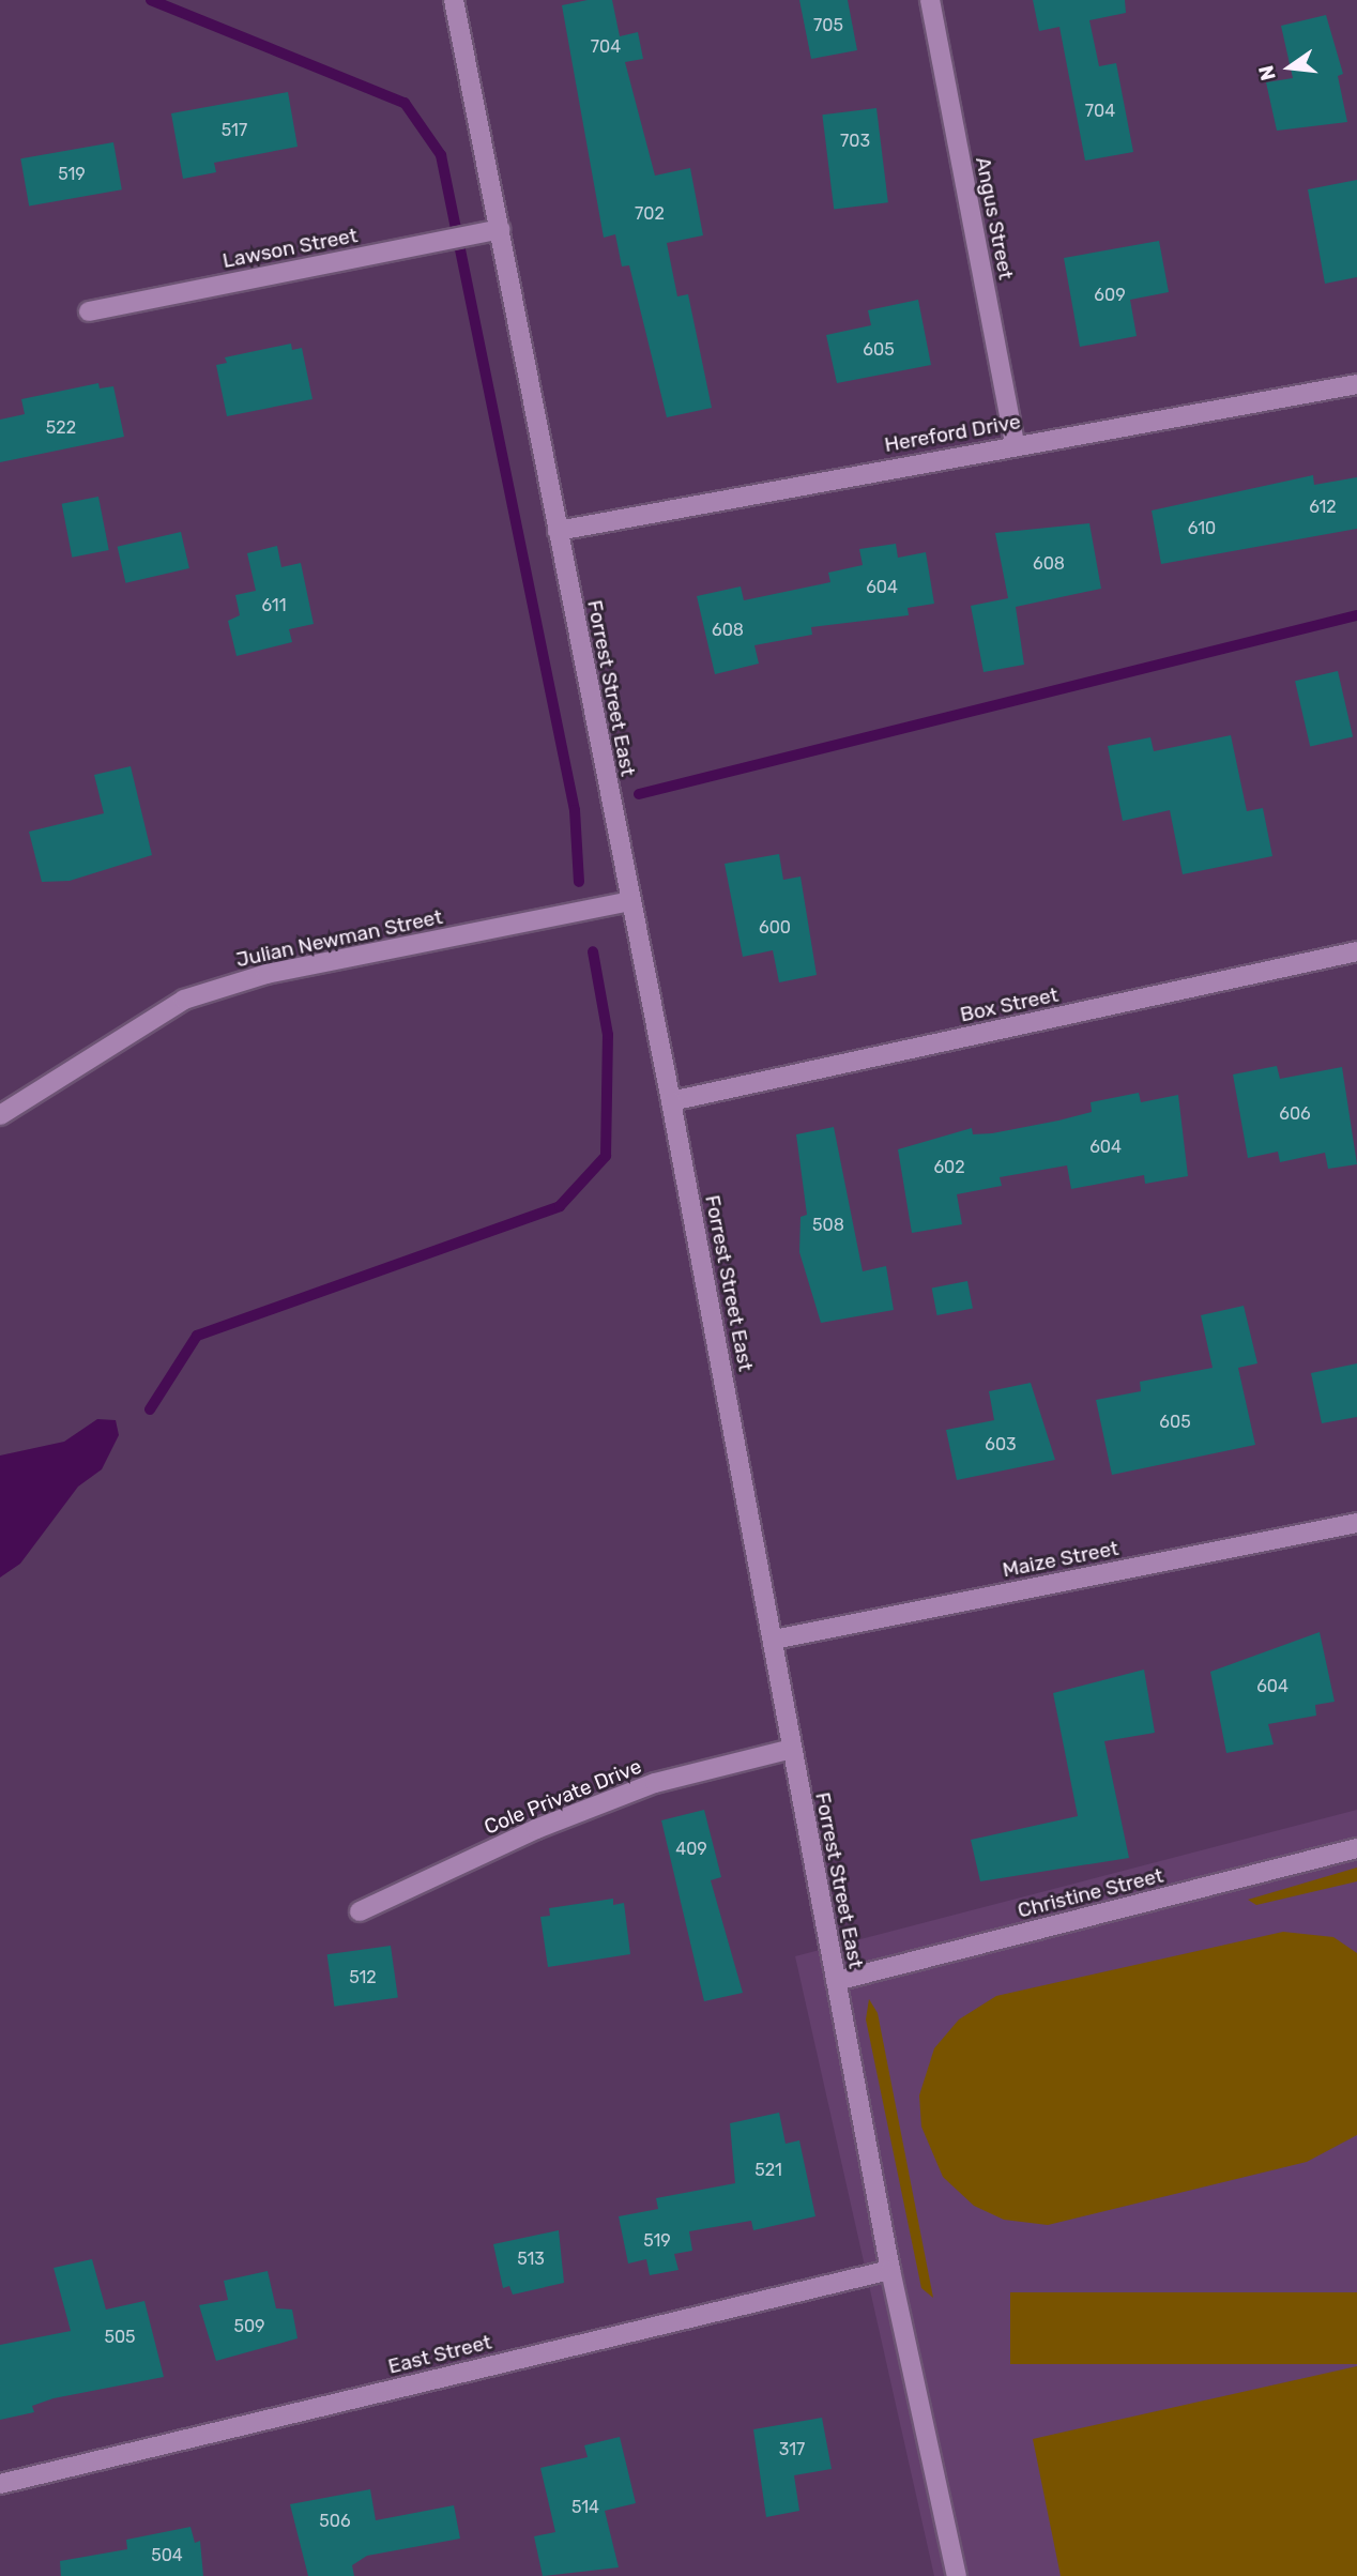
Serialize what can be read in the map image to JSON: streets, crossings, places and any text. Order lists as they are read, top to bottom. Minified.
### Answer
{"streets":{"street":["Angus Street","Lawson Street","Hereford Drive","Forrest Street East","Julian Newman Street","Box Street","Maize Street","Cole Private Drive","Christine Street","East Street"]},"crossings":[["Angus Street","Hereford Drive"],["Lawson Street","Forrest Street East"],["Hereford Drive","Forrest Street East"],["Forrest Street East","Julian Newman Street"],["Forrest Street East","Box Street"],["Forrest Street East","Maize Street"],["Forrest Street East","Cole Private Drive"],["Forrest Street East","Christine Street"],["Forrest Street East","East Street"]],"house_numbers":["705","704","704","517","703","519","702","609","605","522","612","610","608","604","611","608","600","606","604","602","508","605","603","604","409","512","521","519","513","509","505","317","514","506","504"],"north":"left"}
